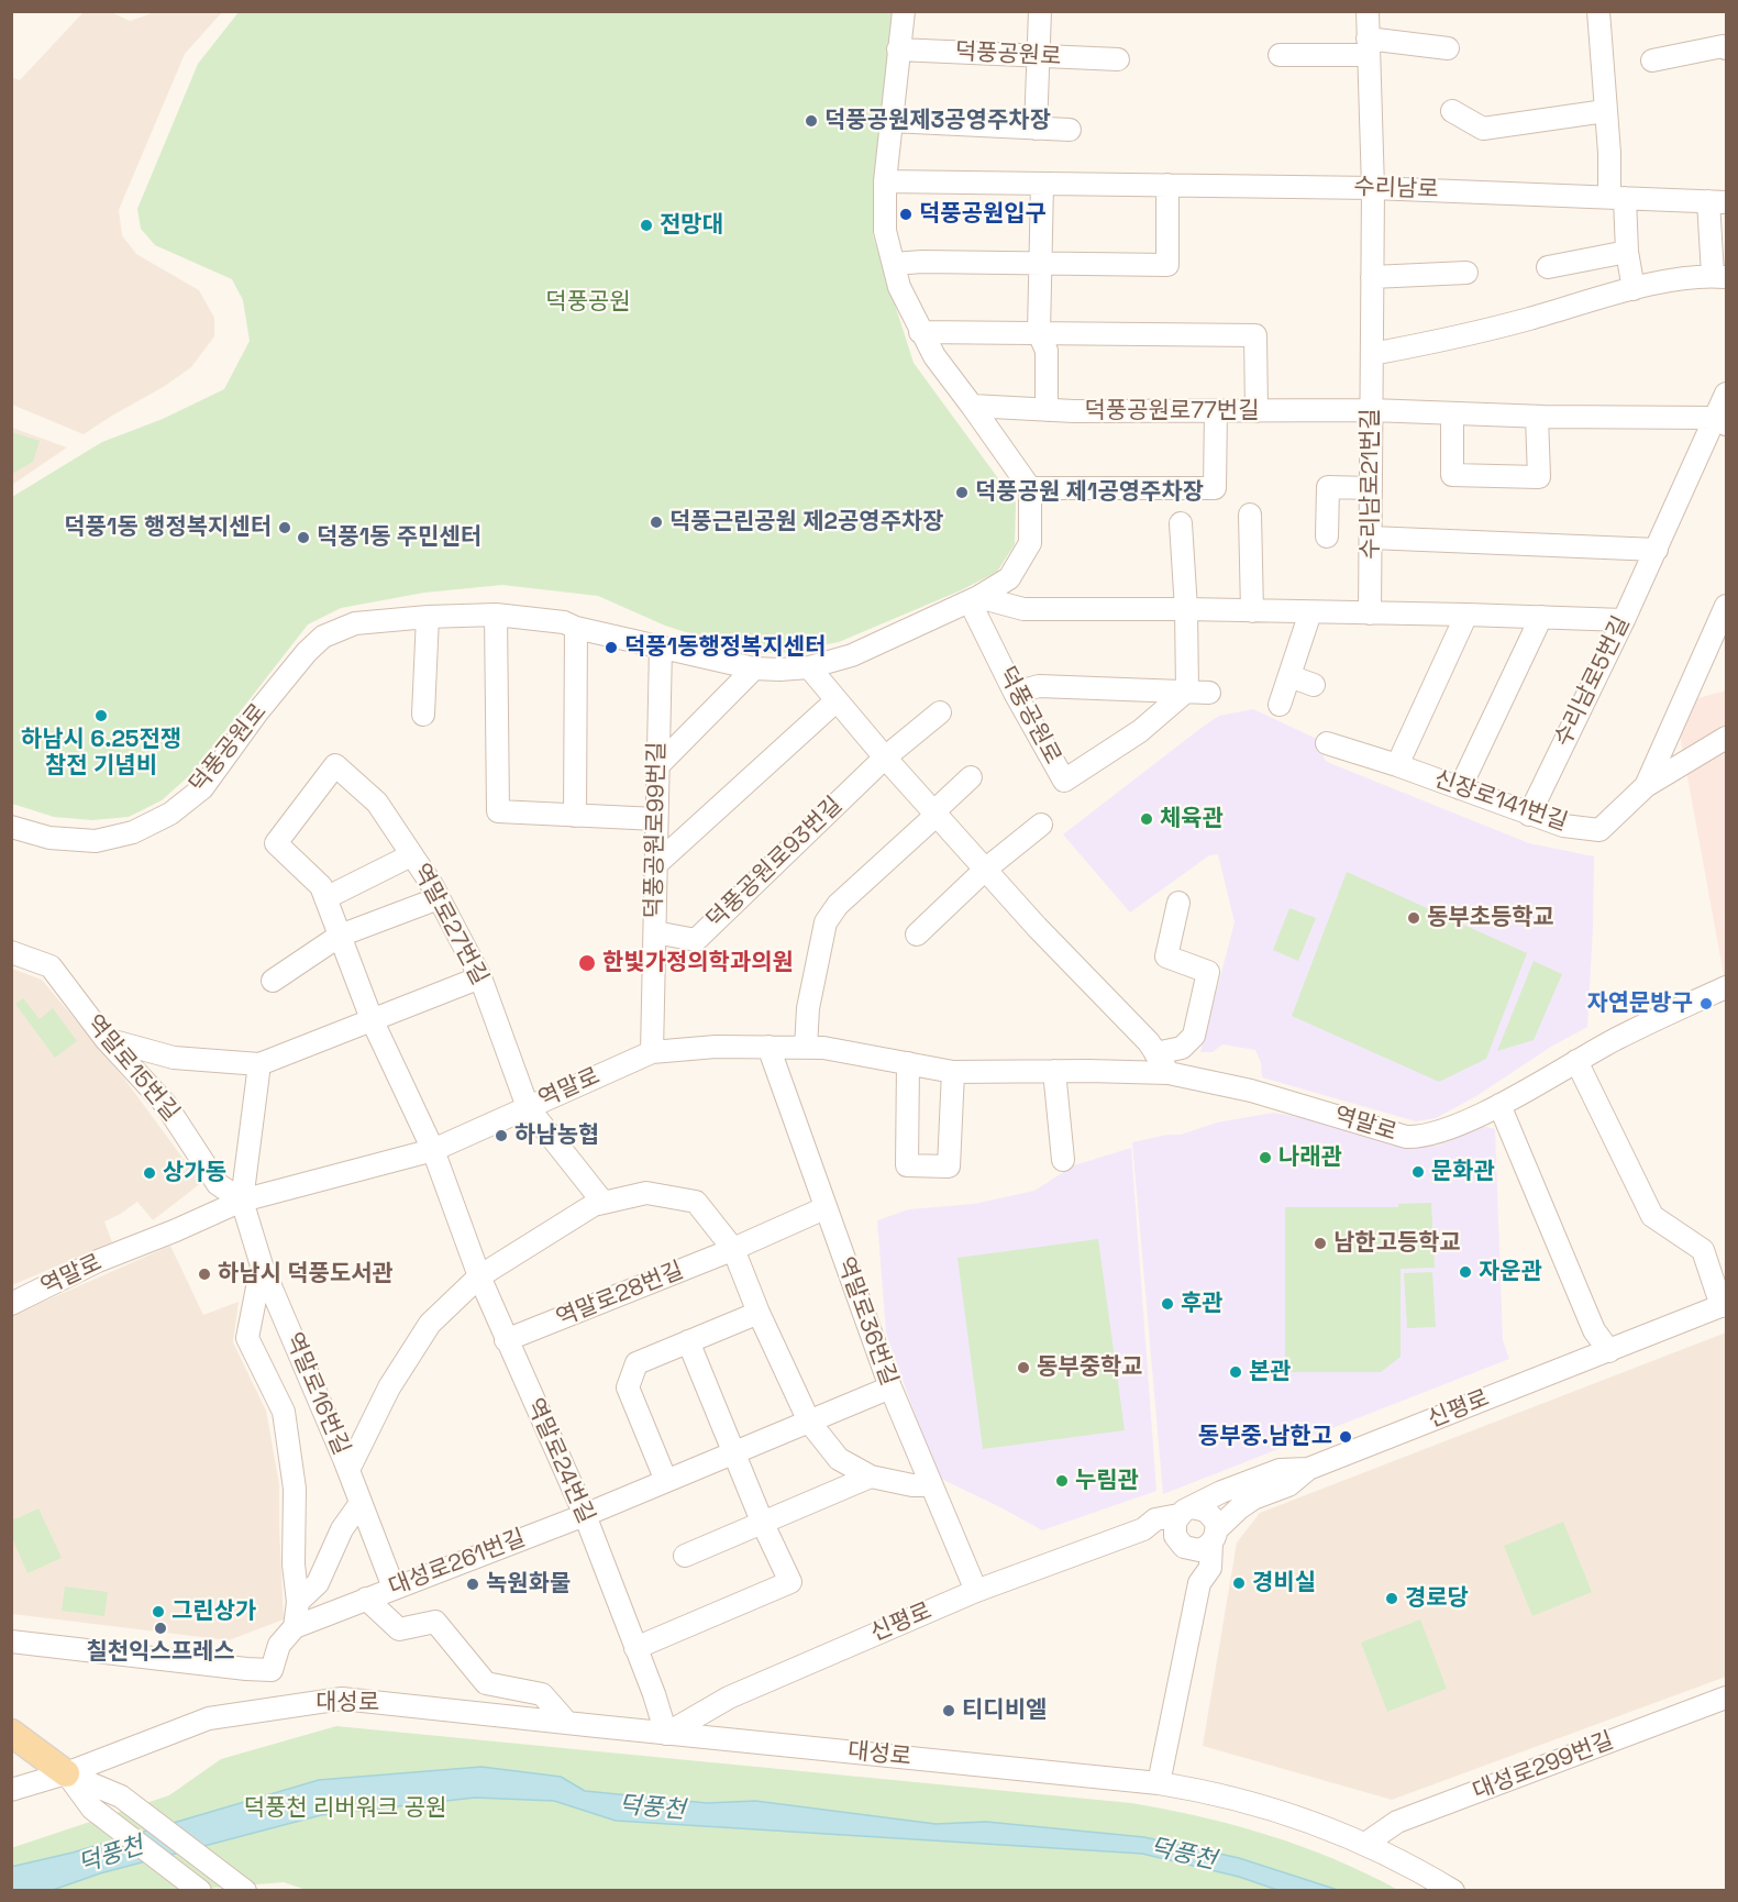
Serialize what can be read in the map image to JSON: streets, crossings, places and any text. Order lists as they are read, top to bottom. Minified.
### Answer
{"streets":{"street":["덕풍공원로","수리남로","덕풍공원로77번길","수리남로21번길","수리남로5번길","신장로141번길","덕풍공원로99번길","덕풍공원로93번길","역말로27번길","역말로15번길","역말로","역말로28번길","역말로36번길","역말로16번길","신평로","역말로24번길","대성로261번길","대성로","대성로299번길"]},"crossings":[["덕풍공원로","덕풍공원로99번길"],["수리남로","수리남로21번길"],["덕풍공원로77번길","수리남로21번길"],["덕풍공원로77번길","수리남로5번길"],["수리남로5번길","신장로141번길"],["덕풍공원로99번길","덕풍공원로93번길"],["덕풍공원로99번길","역말로"],["역말로27번길","역말로"],["역말로27번길","역말로24번길"],["역말로15번길","역말로"],["역말로15번길","역말로16번길"],["역말로","역말로36번길"],["역말로","역말로16번길"],["역말로","신평로"],["역말로","역말로24번길"],["역말로28번길","역말로36번길"],["역말로28번길","역말로24번길"],["역말로36번길","신평로"],["역말로36번길","대성로261번길"],["역말로16번길","대성로261번길"],["신평로","역말로24번길"],["신평로","대성로"],["역말로24번길","대성로261번길"],["역말로24번길","대성로"],["대성로","대성로299번길"]],"water":["덕풍천"],"parks":["덕풍공원","덕풍천 리버워크 공원"],"places":["덕풍공원제3공영주차장","덕풍공원입구","전망대","덕풍공원 제1공영주차장","덕풍근린공원 제2공영주차장","덕풍1동 행정복지센터","덕풍1동 주민센터","덕풍1동행정복지센터","하남시 6.25전쟁 참전 기념비","체육관","동부초등학교","한빛가정의학과의원","자연문방구","하남농협","나래관","문화관","상가동","남한고등학교","자운관","하남시 덕풍도서관","후관","동부중학교","본관","동부중.남한고","누림관","경비실","녹원화물","경로당","그린상가","칠천익스프레스","티디비엘"]}
